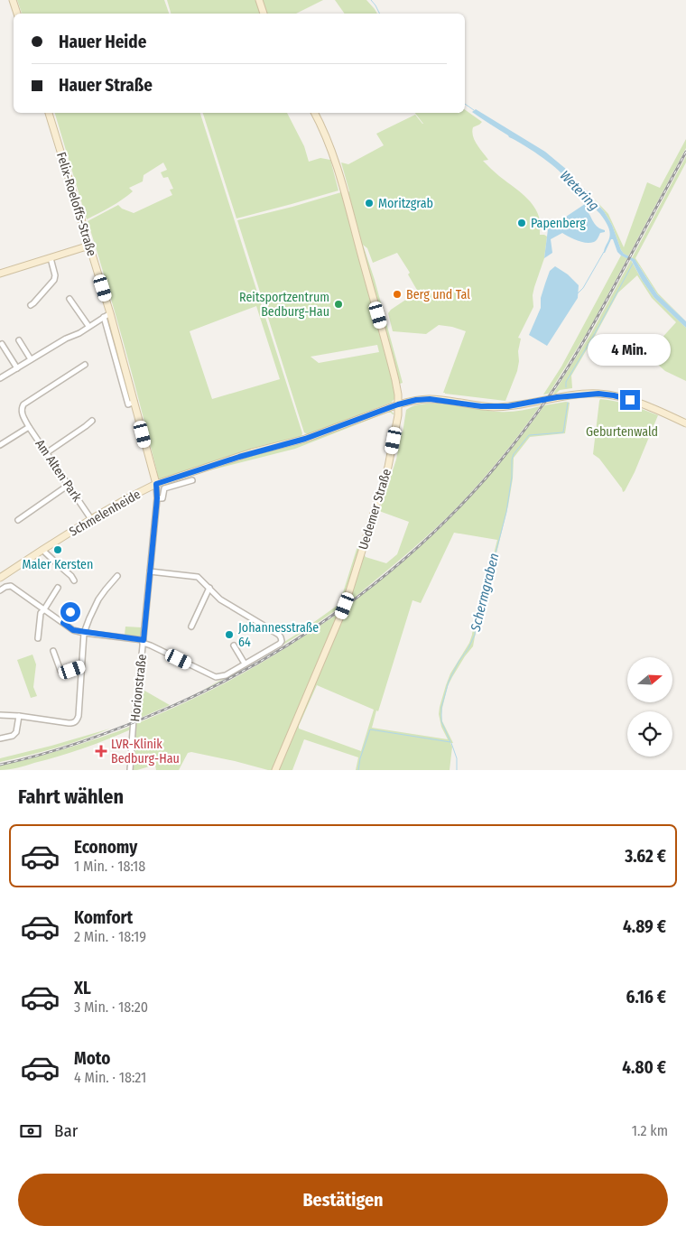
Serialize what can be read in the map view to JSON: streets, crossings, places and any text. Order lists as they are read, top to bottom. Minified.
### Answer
{"streets":{"street":["Felix-Roeloffs-Straße","Am Alten Park","Uedemer Straße","Schmelenheide","Horionstraße"]},"crossings":[["Felix-Roeloffs-Straße","Schmelenheide"],["Felix-Roeloffs-Straße","Horionstraße"],["Am Alten Park","Schmelenheide"],["Uedemer Straße","Schmelenheide"],["Schmelenheide","Horionstraße"]],"water":["Wetering","Schermgraben"],"parks":["Geburtenwald"],"places":{"other":["Moritzgrab","Papenberg","Berg und Tal","Reitsportzentrum Bedburg-Hau","Maler Kersten","Johannesstraße 64"],"health":["LVR-Klinik Bedburg-Hau"]},"north":"right","page":{"banner":["Hauer Heide","Hauer Straße"],"bubble":"4 Min.","heading":"Fahrt wählen","list":[{"name":"Economy","note":"1 Min. · 18:18","value":"3.62 €"},{"name":"Komfort","note":"2 Min. · 18:19","value":"4.89 €"},{"name":"XL","note":"3 Min. · 18:20","value":"6.16 €"},{"name":"Moto","note":"4 Min. · 18:21","value":"4.80 €"}],"pay":["Bar","1.2 km"],"buttons":"Bestätigen"}}
